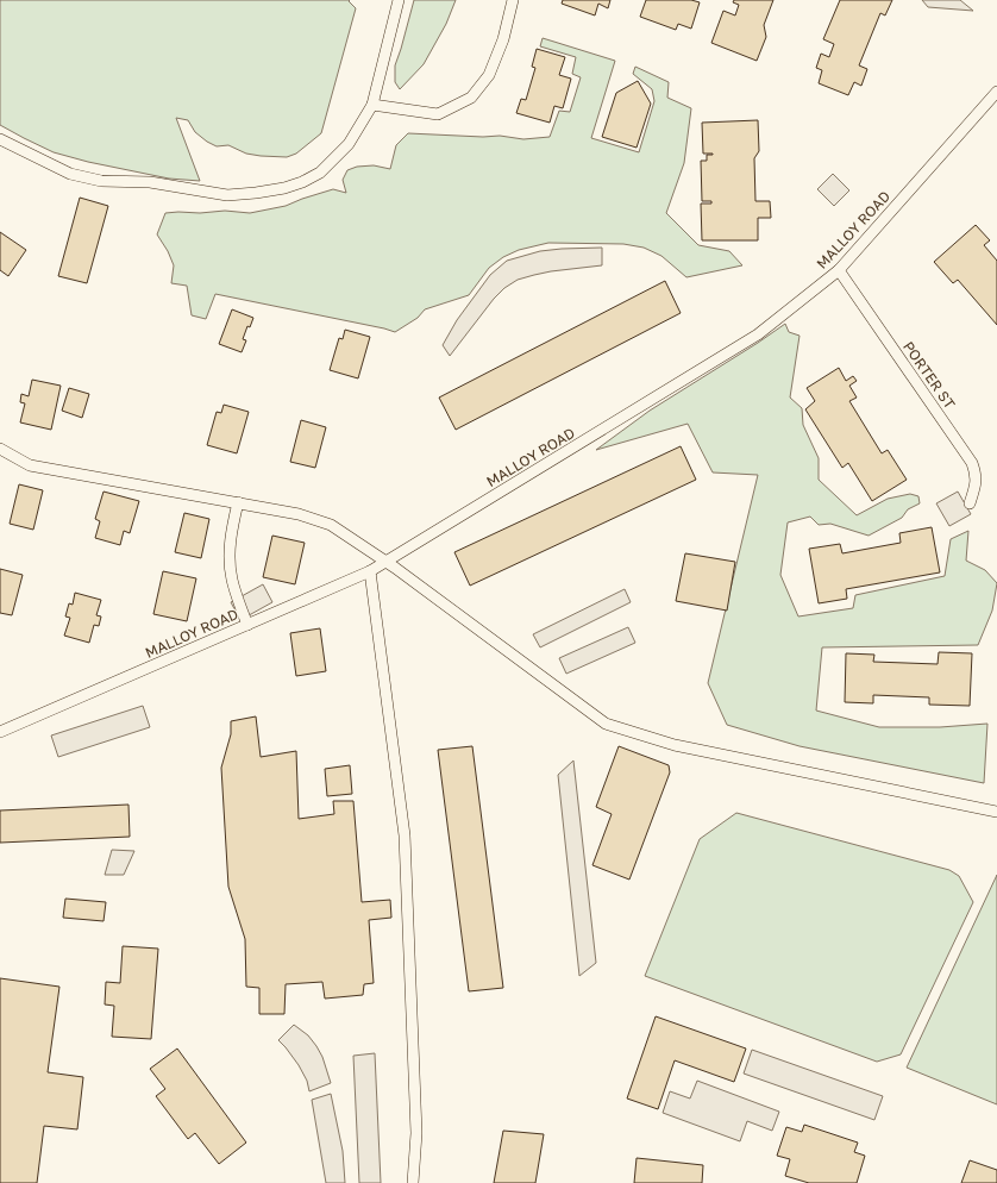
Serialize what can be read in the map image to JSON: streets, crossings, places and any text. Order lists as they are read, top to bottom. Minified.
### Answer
{"streets":{"lane":["MALLOY ROAD","PORTER ST"]},"crossings":[["MALLOY ROAD","PORTER ST"]]}
